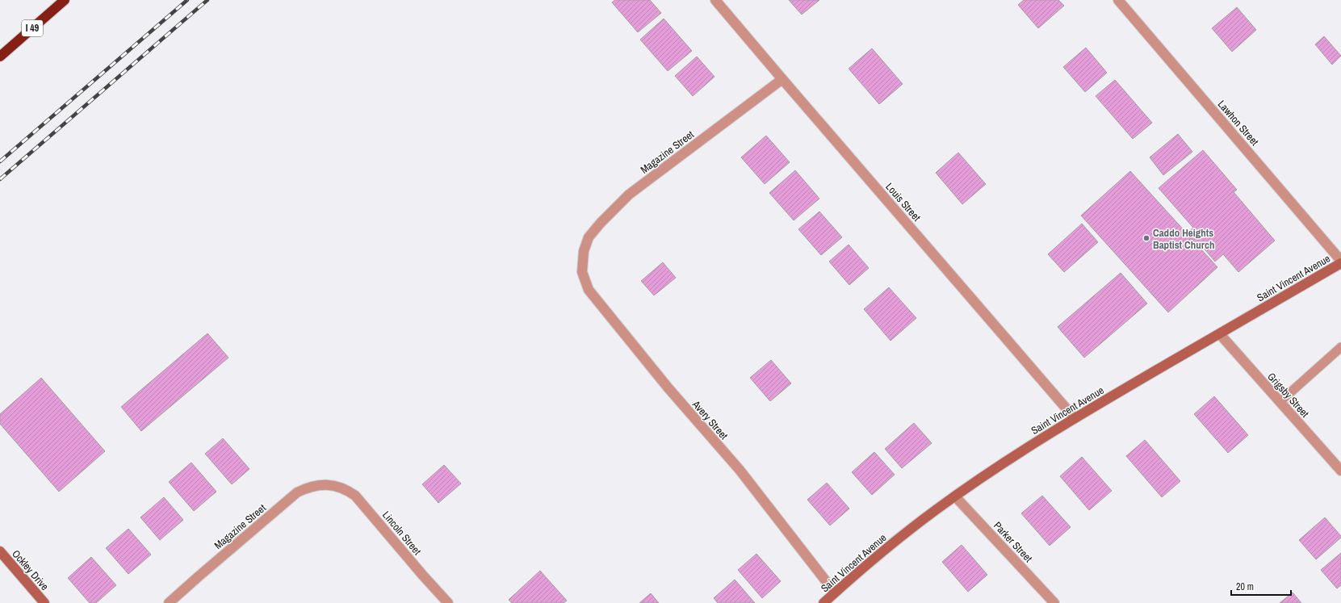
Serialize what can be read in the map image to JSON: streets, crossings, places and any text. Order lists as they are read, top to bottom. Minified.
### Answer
{"streets":{"highway":["I 49"],"street":["Lawhon Street","Magazine Street","Louis Street","Saint Vincent Avenue","Grigsby Street","Avery Street","Lincoln Street","Parker Street","Ockley Drive"]},"crossings":[["Magazine Street","Louis Street"],["Magazine Street","Avery Street"],["Magazine Street","Lincoln Street"],["Louis Street","Saint Vincent Avenue"],["Saint Vincent Avenue","Grigsby Street"],["Saint Vincent Avenue","Avery Street"],["Saint Vincent Avenue","Parker Street"]],"places":["Caddo Heights Baptist Church"],"scale_bar":"20 m"}
